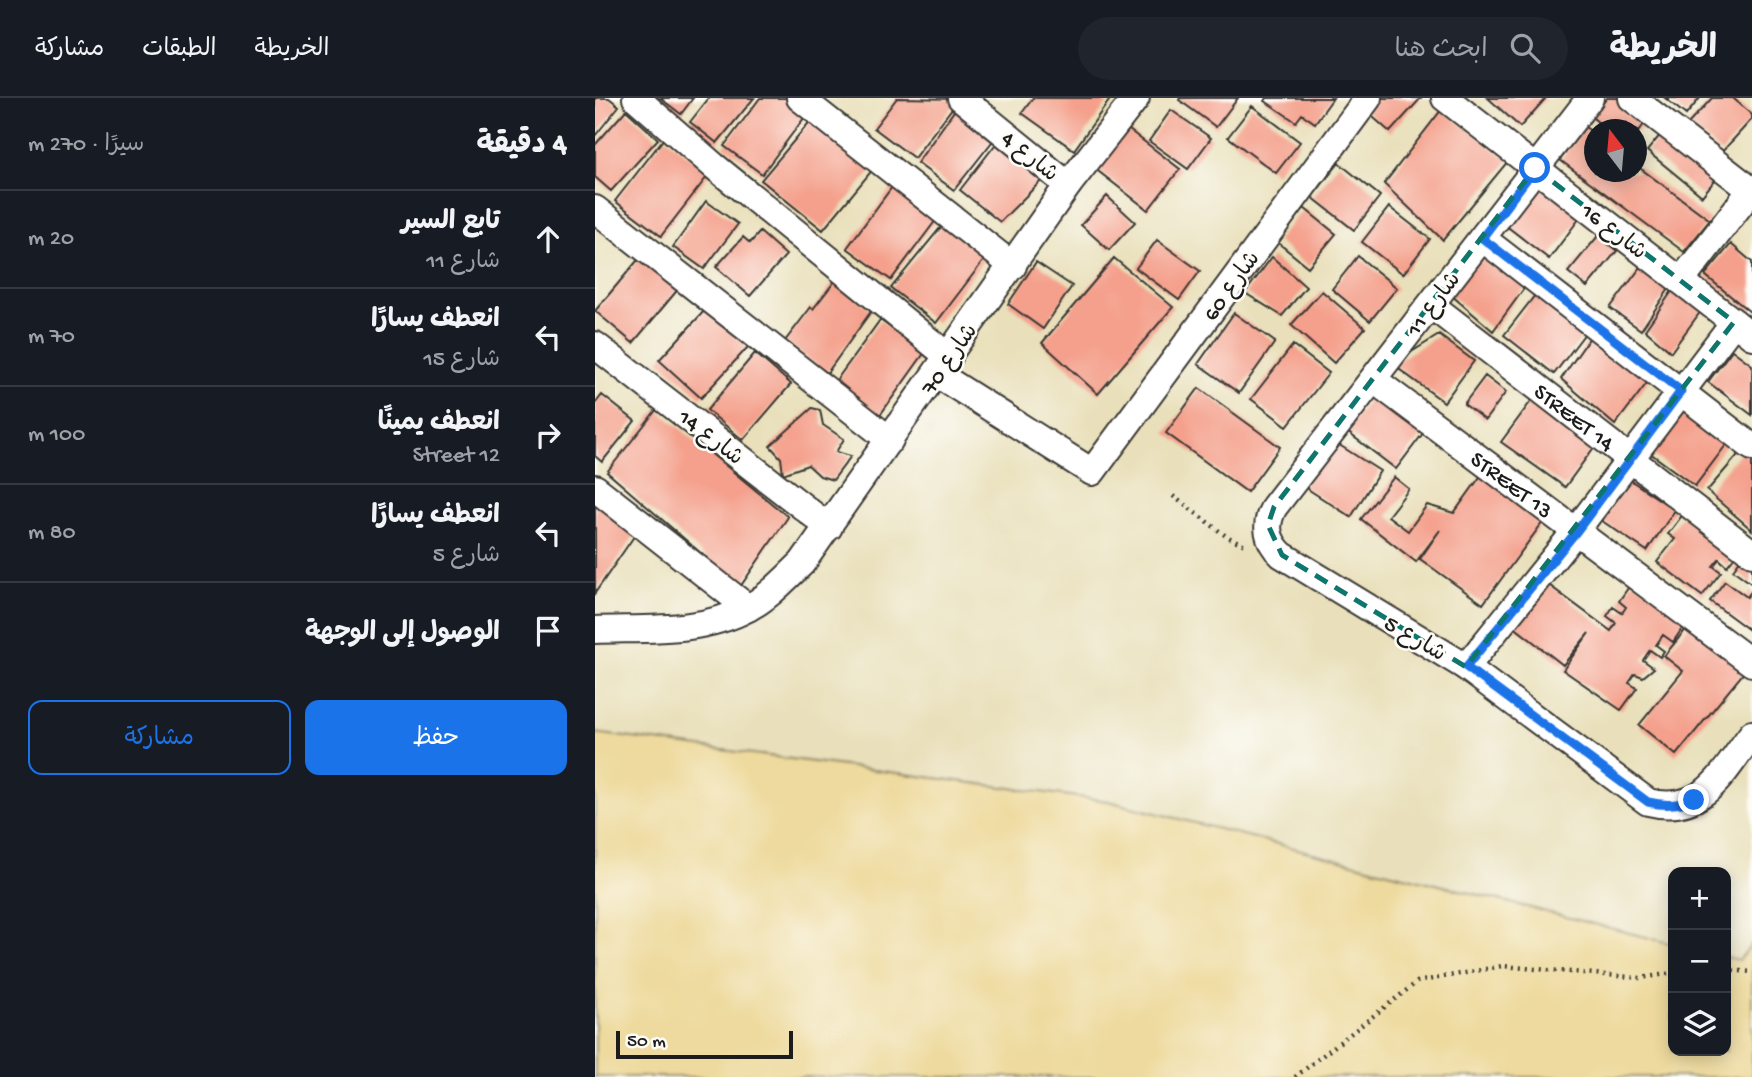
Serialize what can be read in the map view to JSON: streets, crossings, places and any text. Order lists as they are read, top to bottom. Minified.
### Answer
{"streets":{"street":["شارع 4","شارع 16","شارع 60","شارع 11","شارع 70","STREET 14","شارع 14","STREET 13","شارع 5"]},"crossings":[["شارع 4","شارع 70"],["شارع 16","شارع 11"],["شارع 60","شارع 70"],["شارع 11","STREET 14"],["شارع 11","STREET 13"],["شارع 11","شارع 5"],["شارع 70","شارع 14"]],"scale_bar":"50 m","north":"top","page":{"header":"الخريطة","search":"ابحث هنا","nav":["الخريطة","الطبقات","مشاركة"],"heading":["4 دقيقة","سيرًا · 270 m"],"list":[["تابع السير","شارع 11","20 m"],["انعطف يسارًا","شارع 15","70 m"],["انعطف يمينًا","Street 12","100 m"],["انعطف يسارًا","شارع 5","80 m"],"الوصول إلى الوجهة"],"buttons":["حفظ","مشاركة"],"map_buttons":["+","−"],"scale":"50 m"}}
